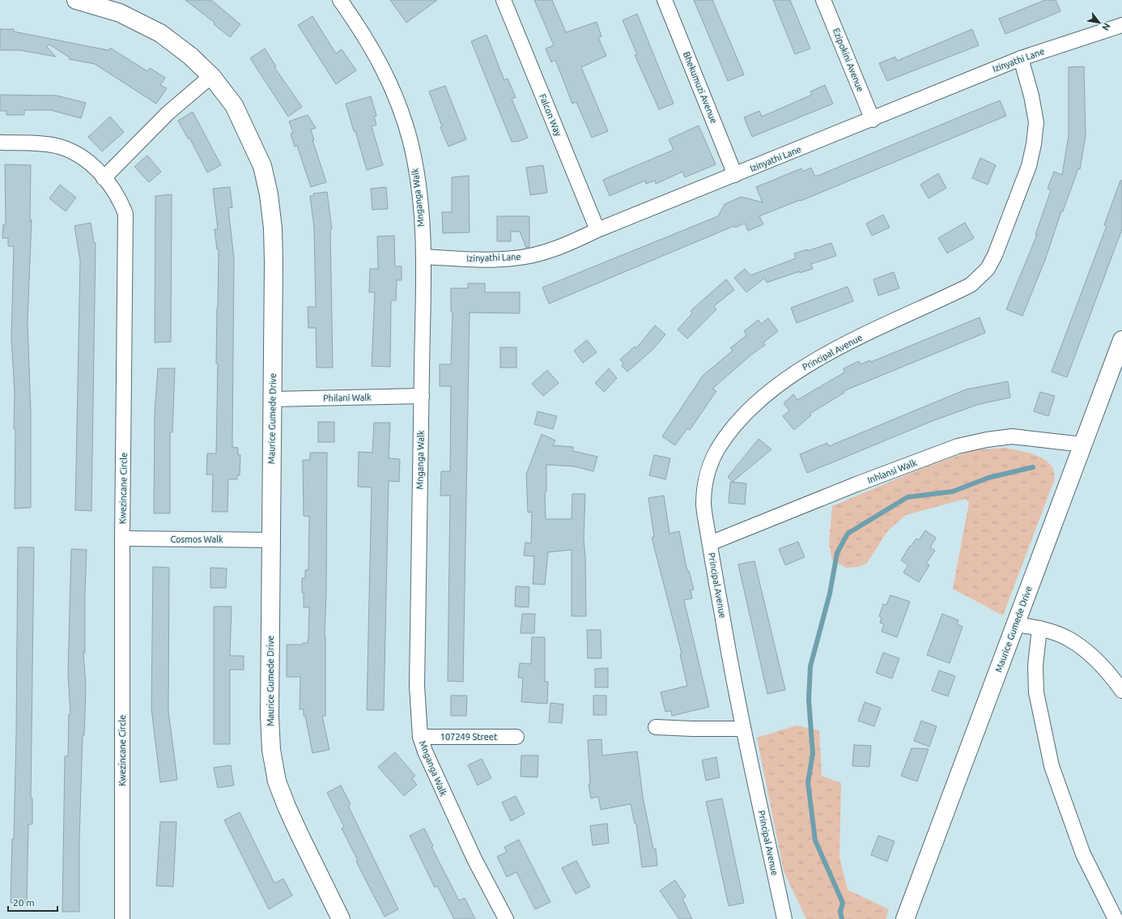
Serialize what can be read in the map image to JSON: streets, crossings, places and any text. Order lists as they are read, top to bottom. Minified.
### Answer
{"streets":{"street":["Ezipokini Avenue","Izinyathi Lane","Bhekumuzi Avenue","Falcon Way","Mnganga Walk","Principal Avenue","Philani Walk","Maurice Gumede Drive","Inhlansi Walk","Kwezincane Circle","Cosmos Walk","107249 Street"]},"crossings":[["Ezipokini Avenue","Izinyathi Lane"],["Izinyathi Lane","Bhekumuzi Avenue"],["Izinyathi Lane","Falcon Way"],["Izinyathi Lane","Mnganga Walk"],["Izinyathi Lane","Principal Avenue"],["Mnganga Walk","Philani Walk"],["Mnganga Walk","107249 Street"],["Principal Avenue","Inhlansi Walk"],["Philani Walk","Maurice Gumede Drive"],["Maurice Gumede Drive","Inhlansi Walk"],["Maurice Gumede Drive","Cosmos Walk"],["Kwezincane Circle","Cosmos Walk"]],"scale_bar":"20 m","north":"bottom right"}
